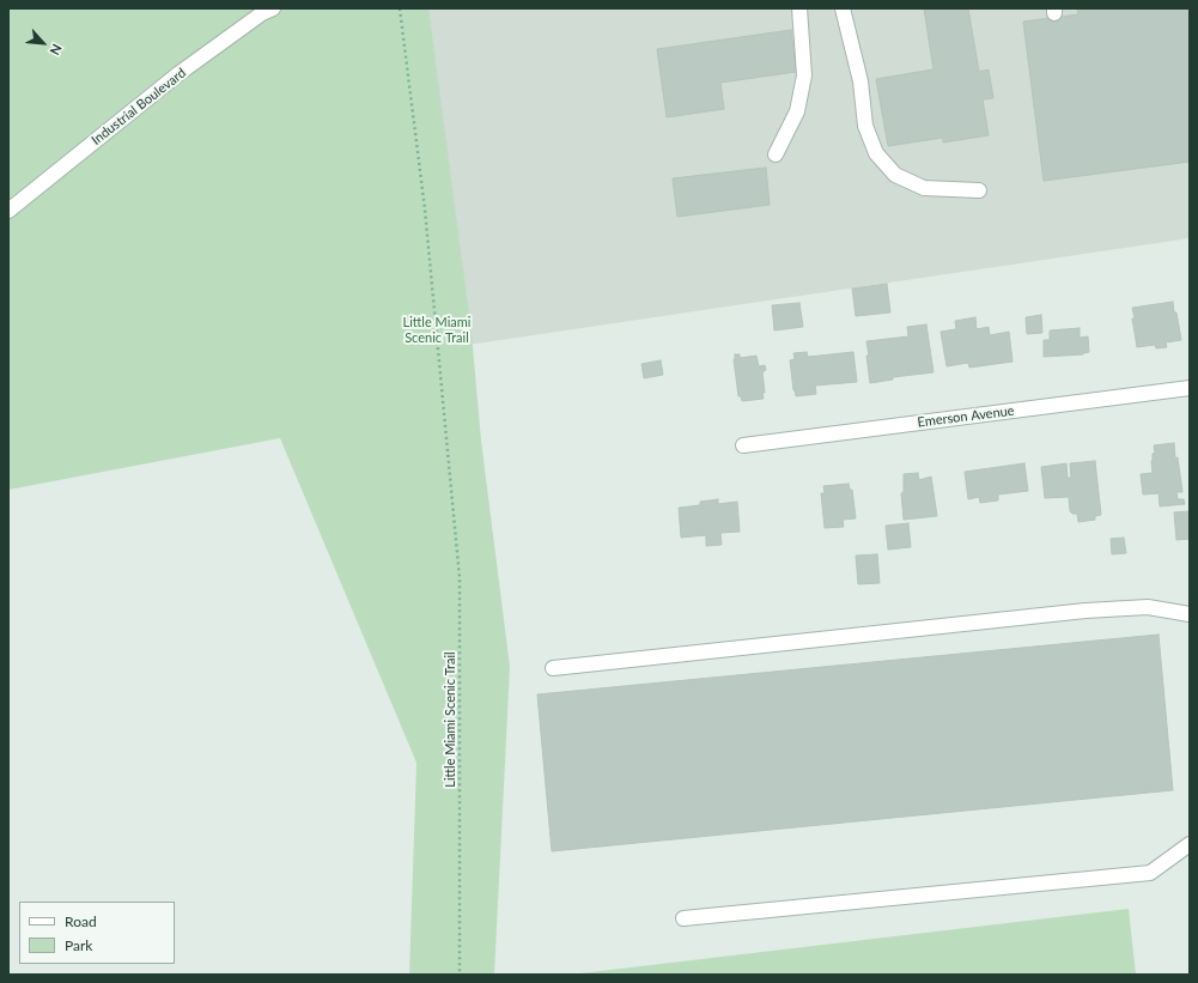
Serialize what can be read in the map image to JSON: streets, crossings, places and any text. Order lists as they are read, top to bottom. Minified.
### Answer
{"streets":{"street":["Industrial Boulevard","Emerson Avenue"],"path":["Little Miami Scenic Trail"]},"parks":["Little Miami Scenic Trail"],"legend":["Road","Park"],"north":"bottom right"}
